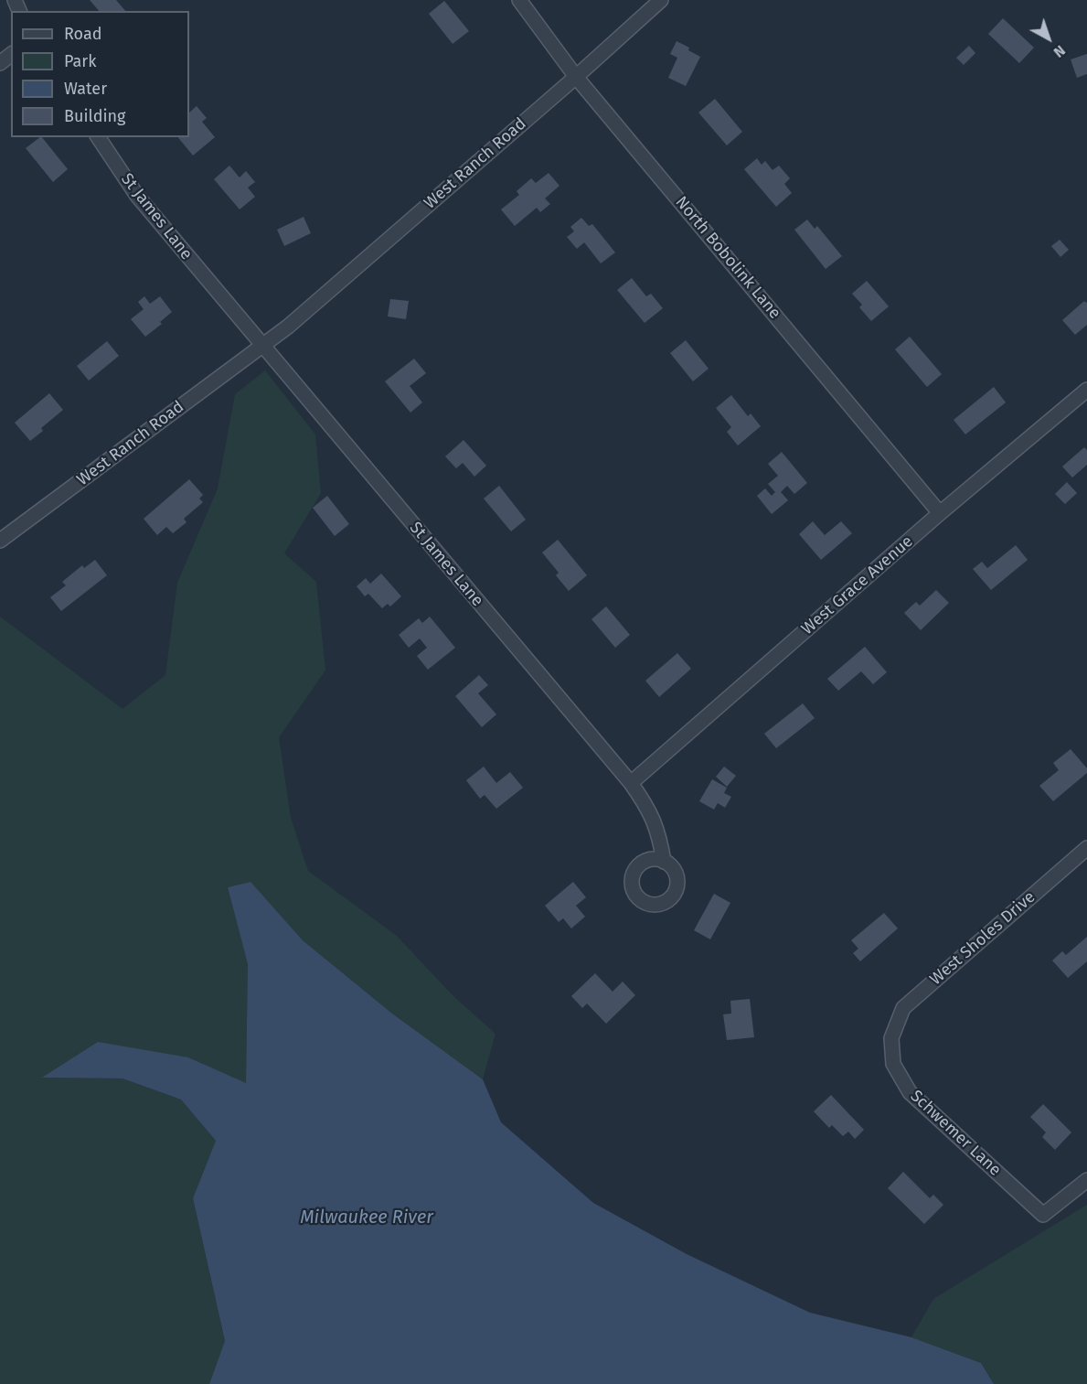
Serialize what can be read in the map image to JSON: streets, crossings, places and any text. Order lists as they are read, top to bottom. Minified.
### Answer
{"streets":{"street":["West Ranch Road","St James Lane","North Bobolink Lane","West Grace Avenue","West Sholes Drive","Schwemer Lane"]},"crossings":[["West Ranch Road","St James Lane"],["West Ranch Road","North Bobolink Lane"],["St James Lane","West Grace Avenue"],["North Bobolink Lane","West Grace Avenue"],["West Sholes Drive","Schwemer Lane"]],"water":["Milwaukee River"],"legend":["Road","Park","Water","Building"],"north":"bottom right"}
